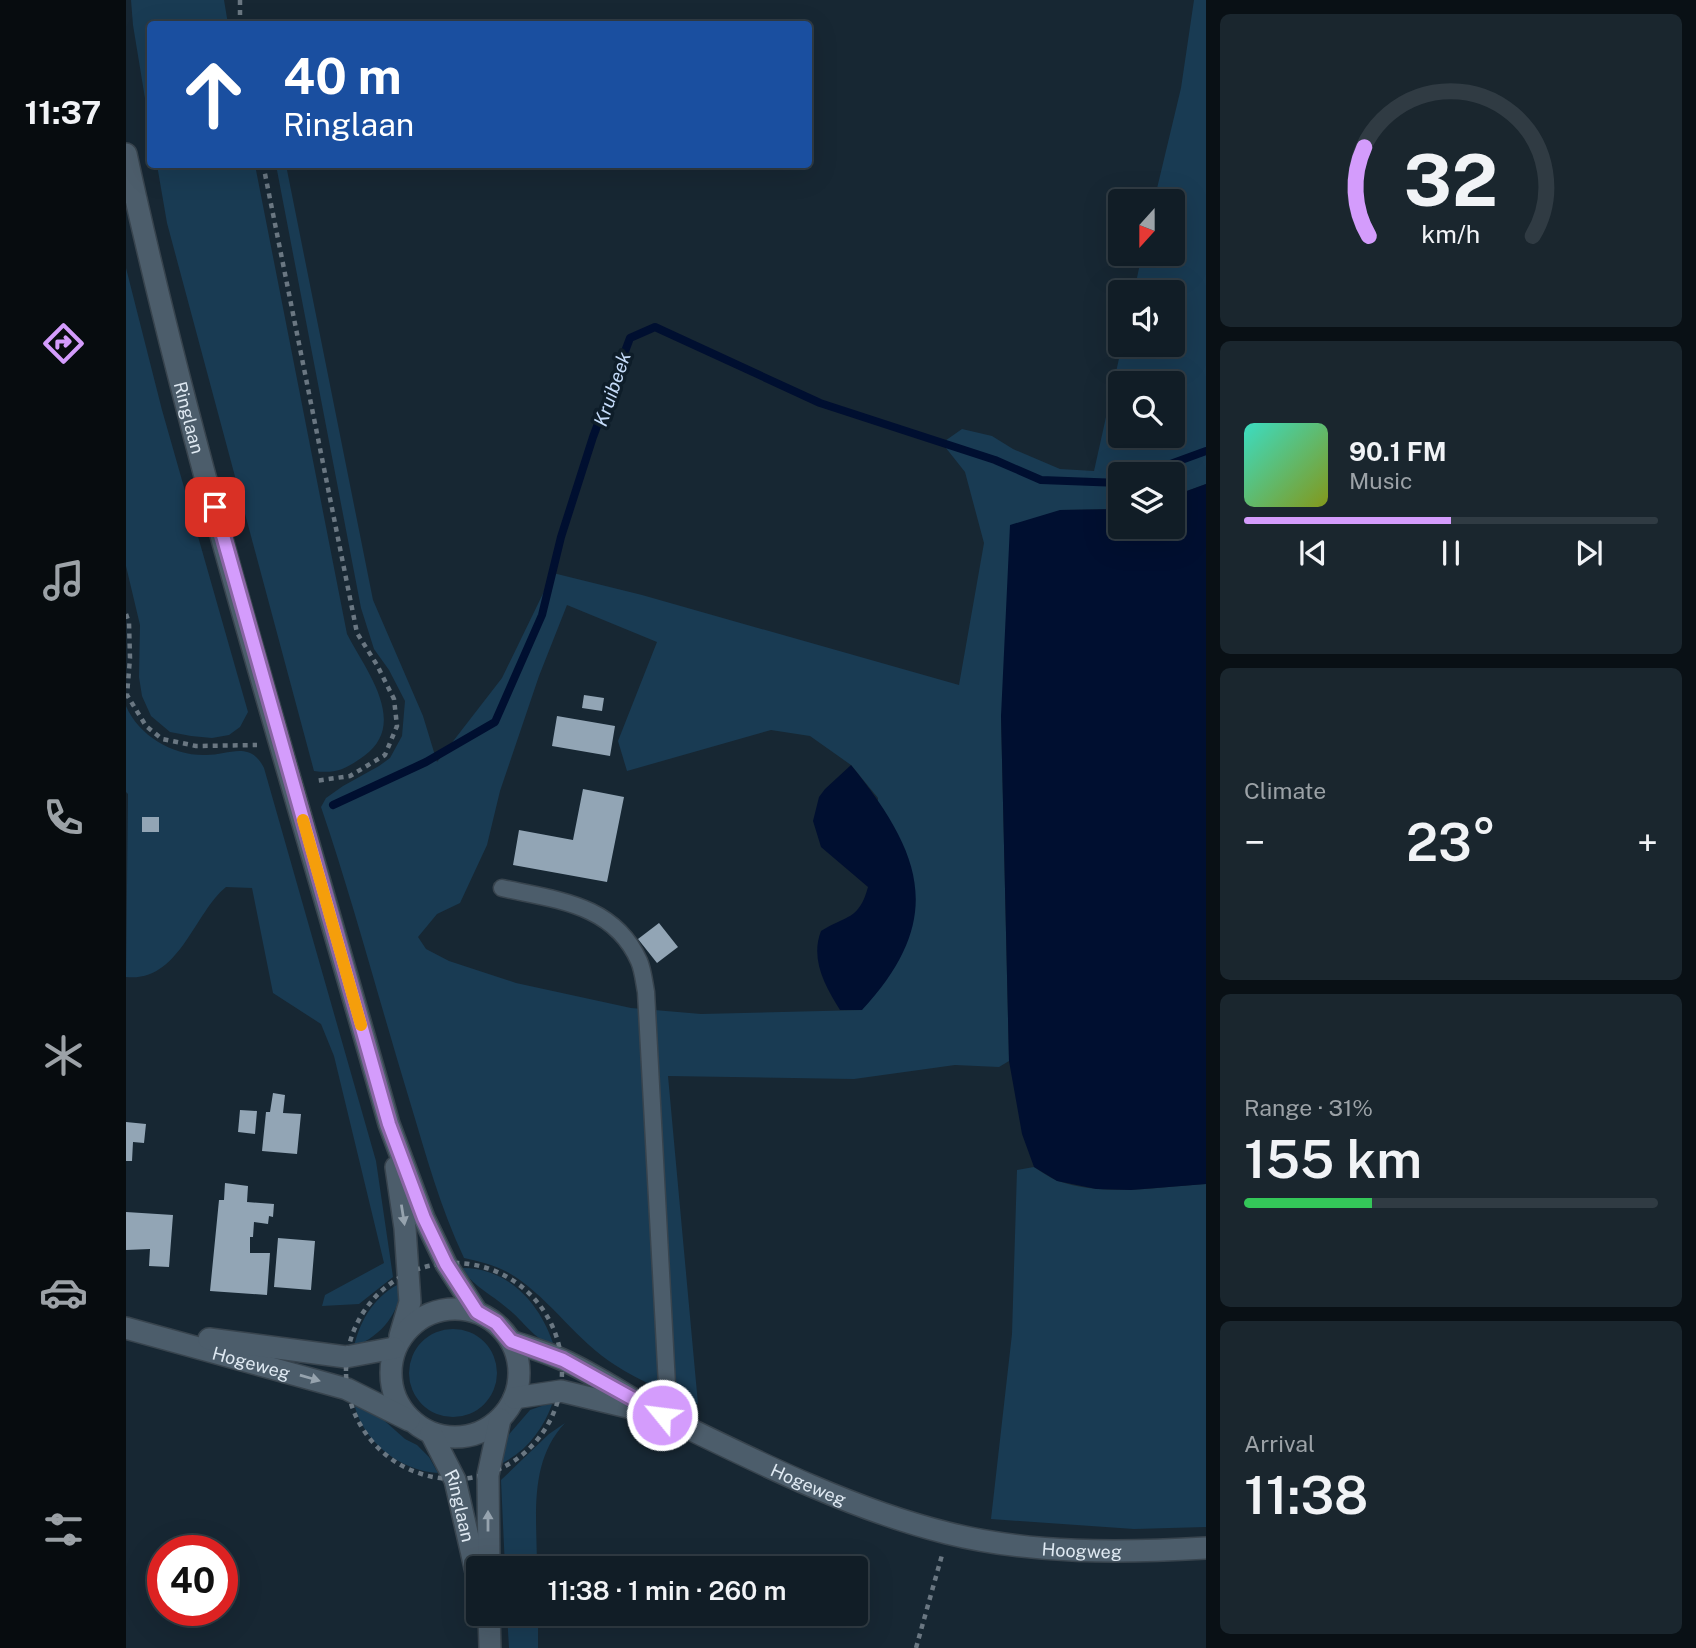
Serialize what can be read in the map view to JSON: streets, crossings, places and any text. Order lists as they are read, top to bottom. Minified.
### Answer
{"streets":{"main road":["Ringlaan","Hogeweg","Hoogweg"]},"crossings":[["Ringlaan","Hogeweg"],["Hogeweg","Hoogweg"]],"water":["Kruibeek"],"north":"bottom","page":{"tabs":"11:37","turn":["40 m","Ringlaan"],"song":["90.1 FM","Music"],"tile":["Climate",["Range · 31%","155 km"],["Arrival","11:38"]],"heat":["−","23°","+"],"limit":"40","trip":"11:38 · 1 min · 260 m","gauge":["32","km/h"]}}
